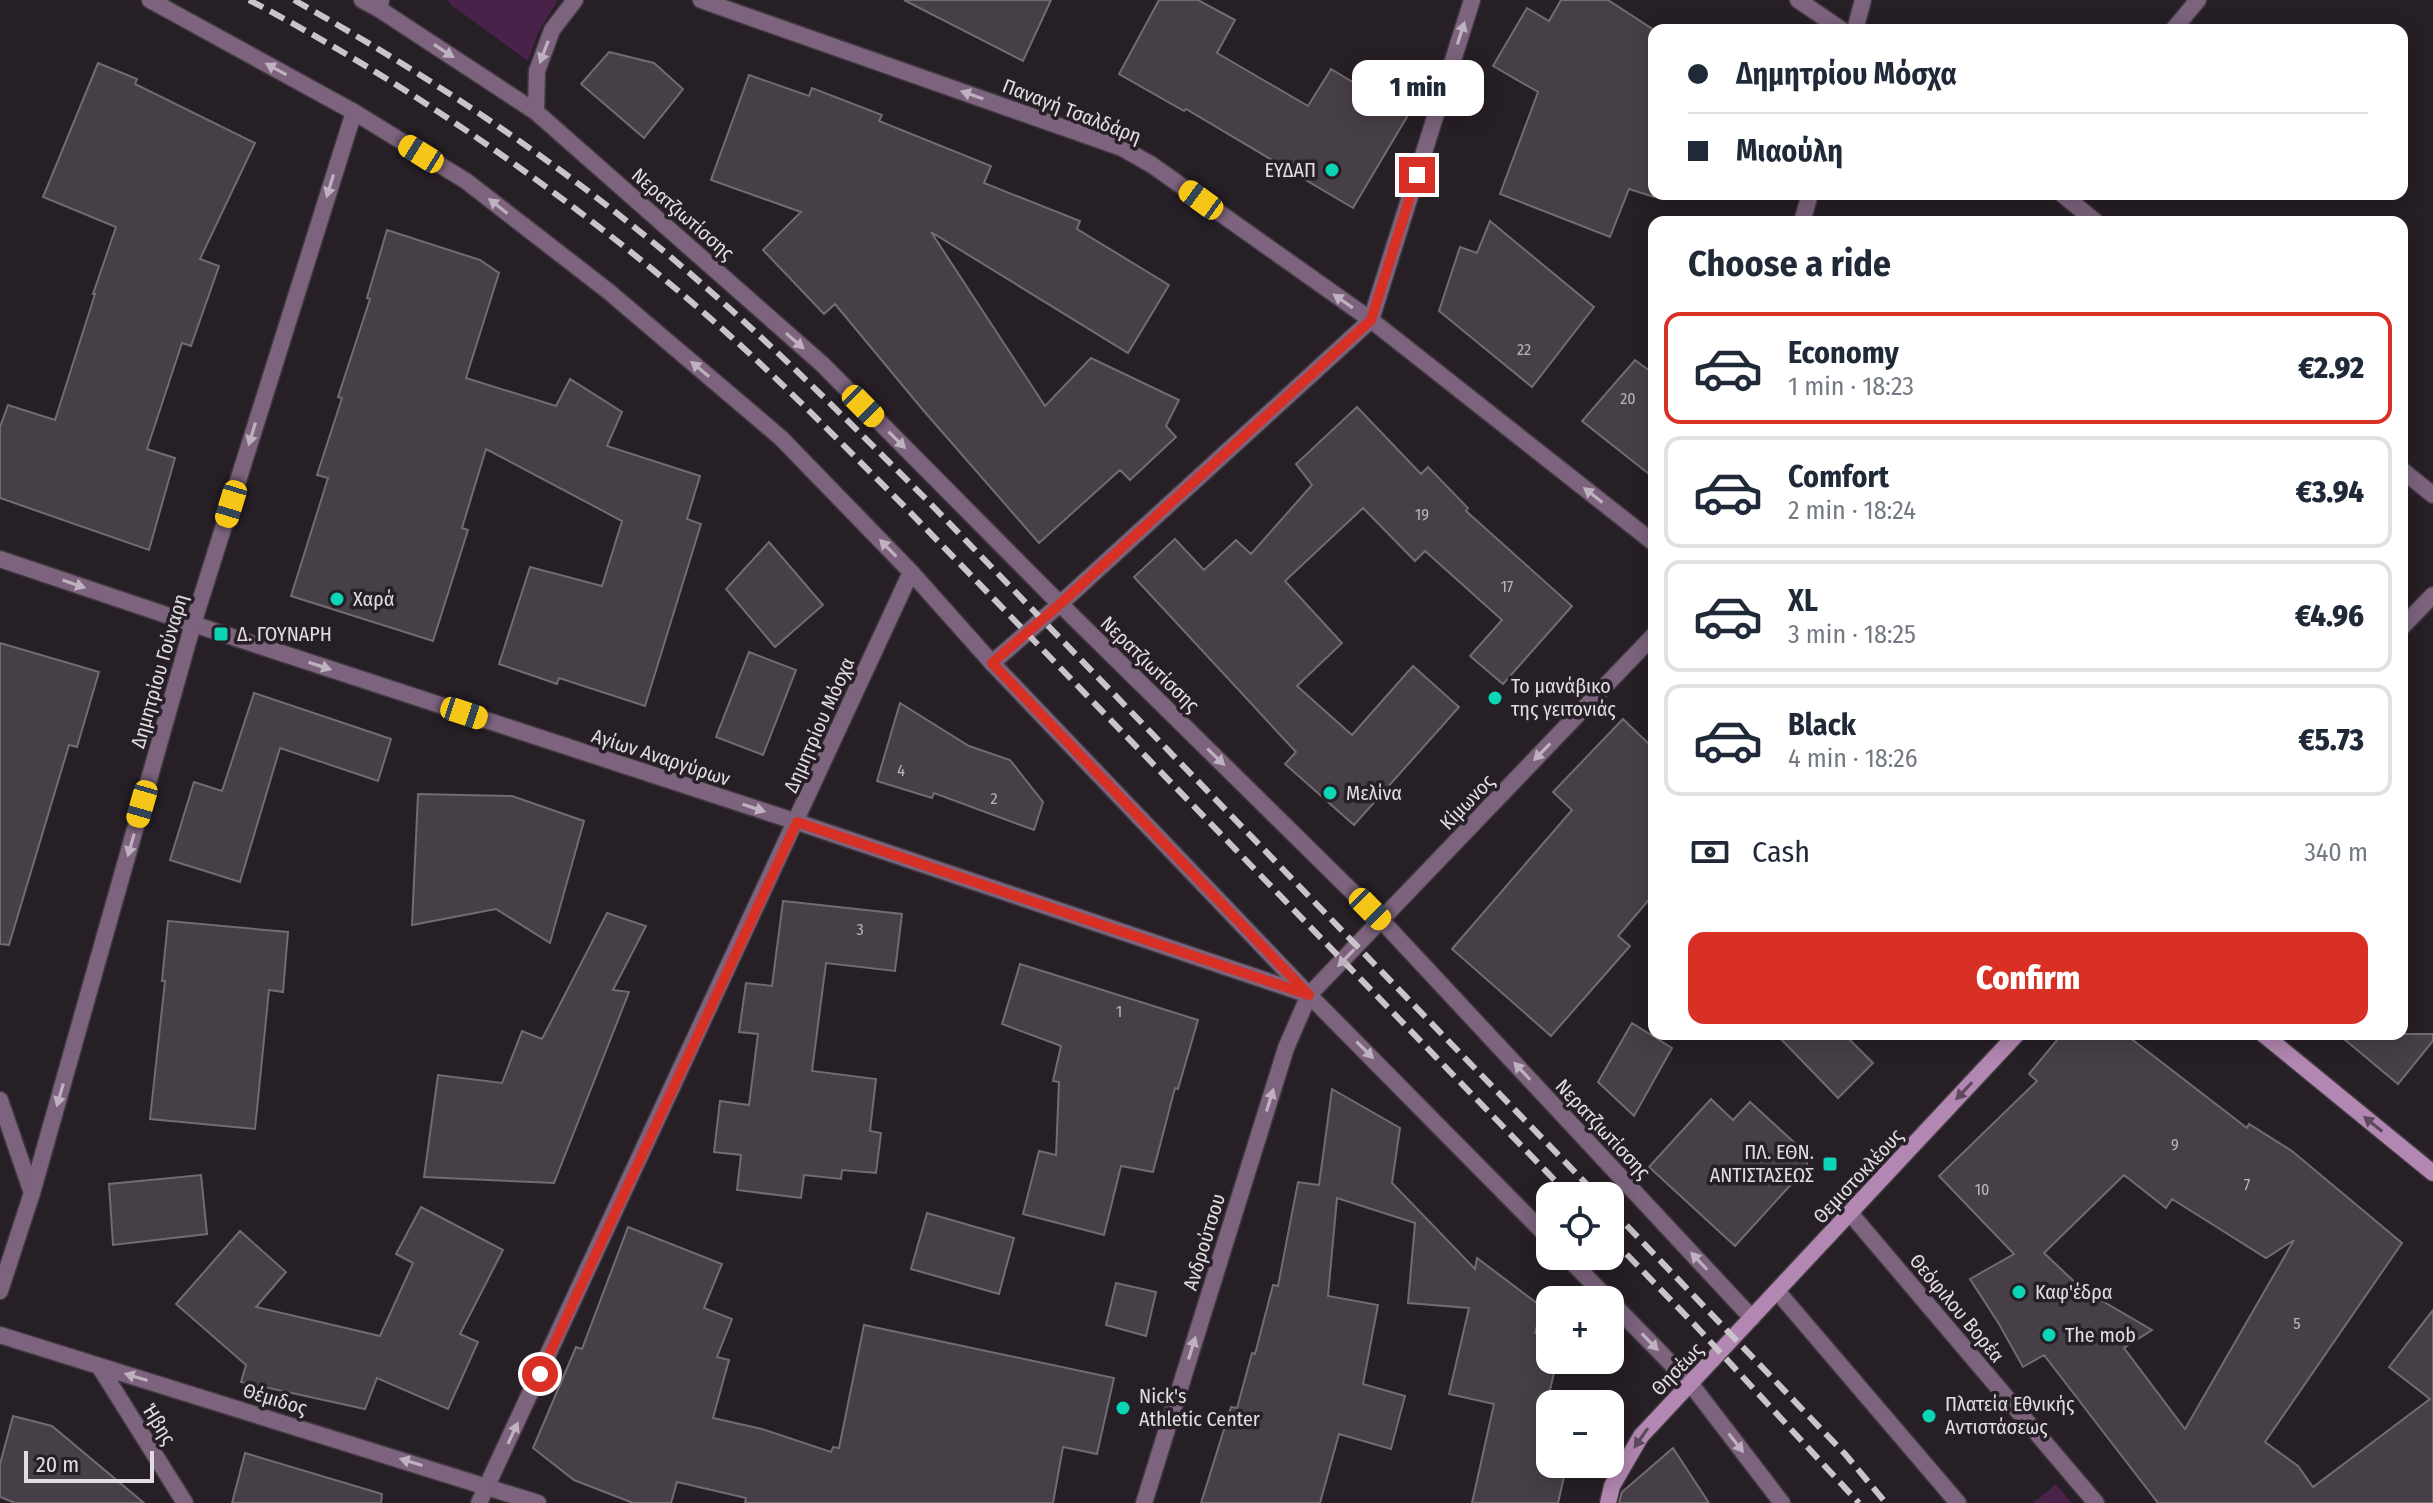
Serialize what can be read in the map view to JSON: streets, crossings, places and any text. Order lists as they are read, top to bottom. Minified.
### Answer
{"streets":{"main road":["Θεμιστοκλέους","Θησέως"],"street":["Παναγή Τσαλδάρη","Νερατζιωτίσσης","Δημητρίου Γούναρη","Δημητρίου Μόσχα","Αγίων Αναργύρων","Κίμωνος","Ανδρούτσου","Θεόφιλου Βορέα","Θέμιδος","Ήβης"]},"crossings":[["Νερατζιωτίσσης","Κίμωνος"],["Νερατζιωτίσσης","Θεμιστοκλέους"],["Δημητρίου Γούναρη","Αγίων Αναργύρων"],["Δημητρίου Μόσχα","Αγίων Αναργύρων"],["Δημητρίου Μόσχα","Θέμιδος"],["Αγίων Αναργύρων","Κίμωνος"],["Αγίων Αναργύρων","Ανδρούτσου"],["Κίμωνος","Ανδρούτσου"],["Θεμιστοκλέους","Θεόφιλου Βορέα"],["Θεμιστοκλέους","Θησέως"],["Θέμιδος","Ήβης"]],"one_way":["Παναγή Τσαλδάρη","Δημητρίου Γούναρη","Δημητρίου Μόσχα","Αγίων Αναργύρων","Κίμωνος","Θεμιστοκλέους","Ανδρούτσου","Θησέως","Θέμιδος"],"places":{"other":["ΕΥΔΑΠ","Χαρά","Το μανάβικο της γειτονιάς","Μελίνα","Καφ'έδρα","The mob","Nick's Athletic Center","Πλατεία Εθνικής Αντιστάσεως"],"transit":["Δ. ΓΟΥΝΑΡΗ","ΠΛ. ΕΘΝ. ΑΝΤΙΣΤΑΣΕΩΣ"]},"house_numbers":["22","20","19","17","4","2","3","1","9","7","10","5"],"scale_bar":"20 m","page":{"banner":["Δημητρίου Μόσχα","Μιαούλη"],"bubble":"1 min","heading":"Choose a ride","list":[{"name":"Economy","note":"1 min · 18:23","value":"€2.92"},{"name":"Comfort","note":"2 min · 18:24","value":"€3.94"},{"name":"XL","note":"3 min · 18:25","value":"€4.96"},{"name":"Black","note":"4 min · 18:26","value":"€5.73"}],"pay":["Cash","340 m"],"buttons":"Confirm","map_buttons":["+","−"],"scale":"20 m"}}
